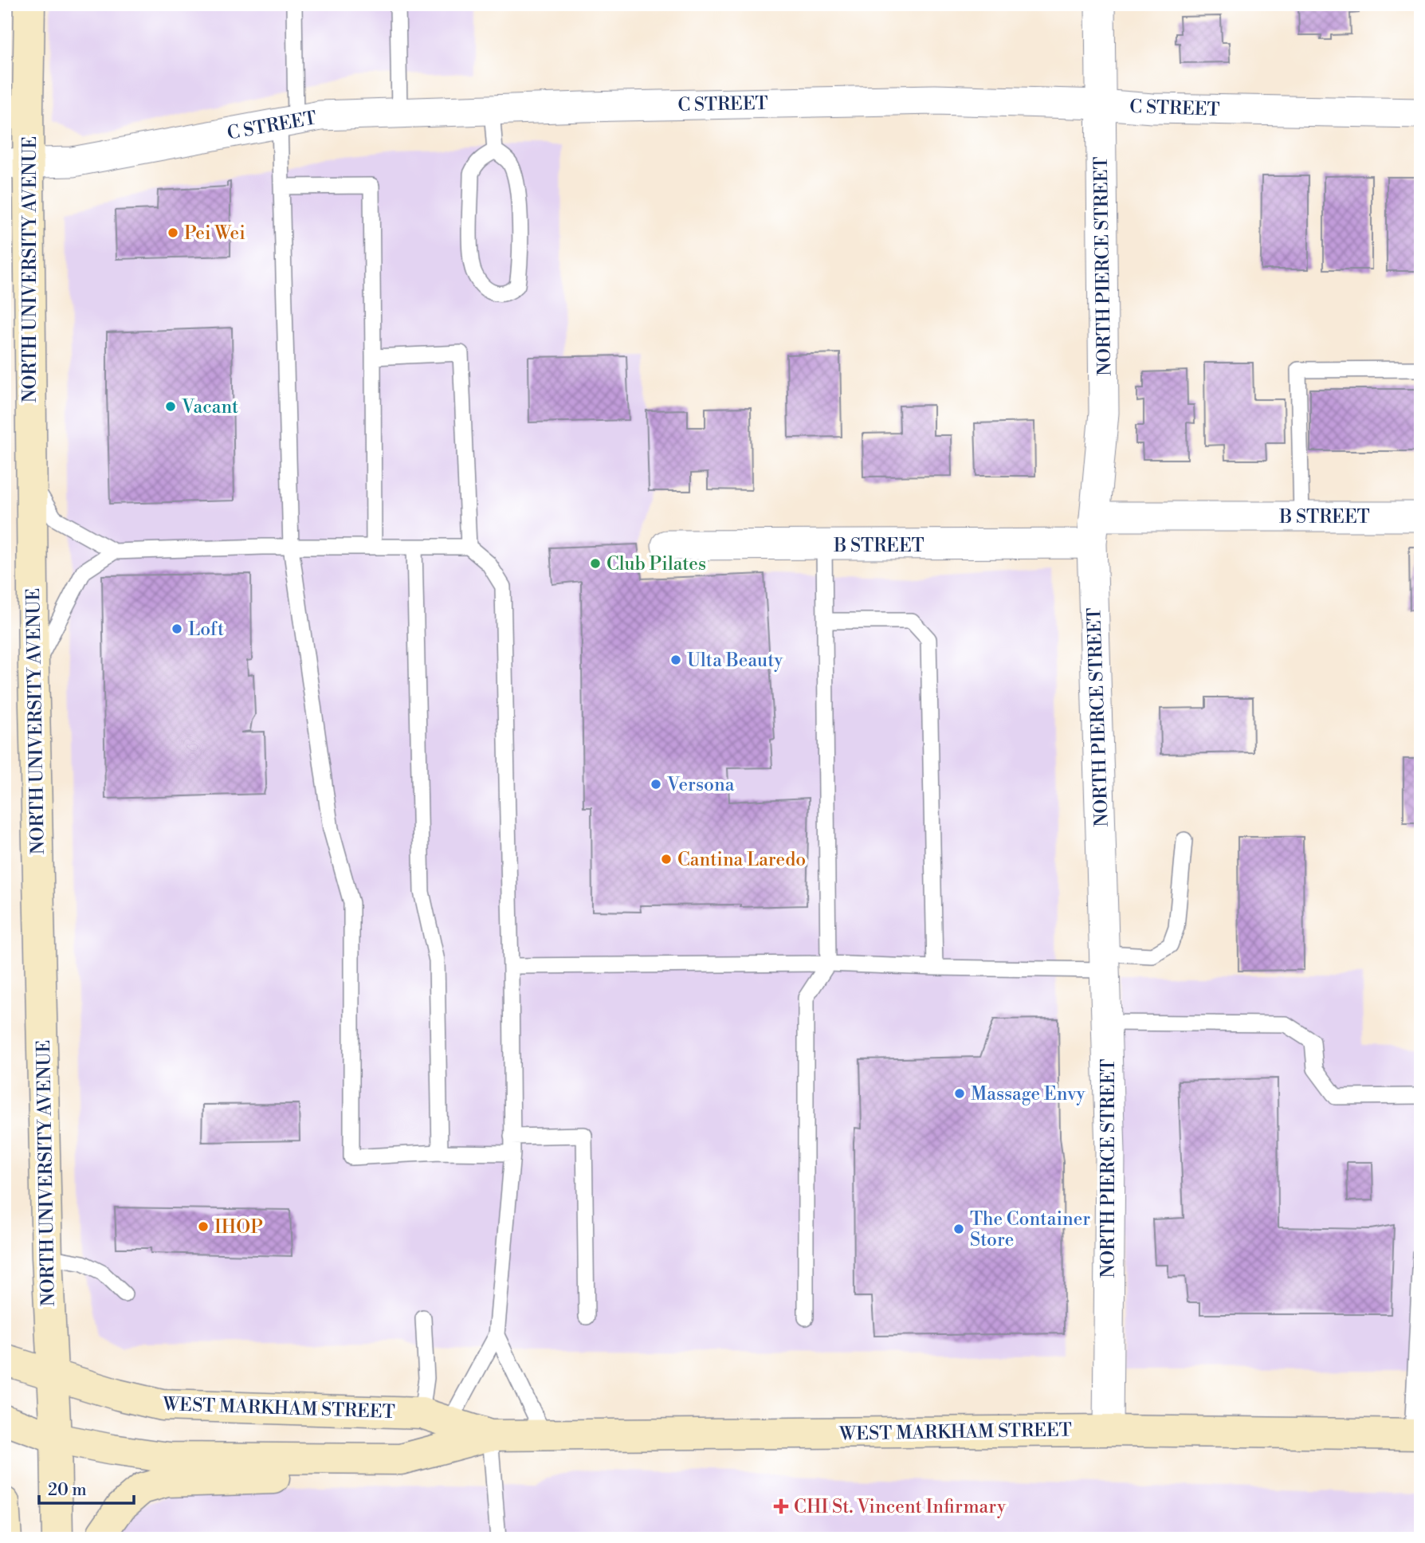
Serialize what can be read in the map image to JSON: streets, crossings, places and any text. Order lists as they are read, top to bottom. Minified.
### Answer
{"streets":{"main road":["NORTH UNIVERSITY AVENUE","WEST MARKHAM STREET"],"street":["C STREET","NORTH PIERCE STREET","B STREET"]},"crossings":[["C STREET","NORTH PIERCE STREET"],["C STREET","NORTH UNIVERSITY AVENUE"],["NORTH PIERCE STREET","B STREET"],["NORTH PIERCE STREET","WEST MARKHAM STREET"],["NORTH UNIVERSITY AVENUE","WEST MARKHAM STREET"]],"places":{"other":["Pei Wei","Vacant","Club Pilates","Loft","Ulta Beauty","Versona","Cantina Laredo","Massage Envy","IHOP","The Container Store"],"health":["CHI St. Vincent Infirmary"]},"scale_bar":"20 m"}
